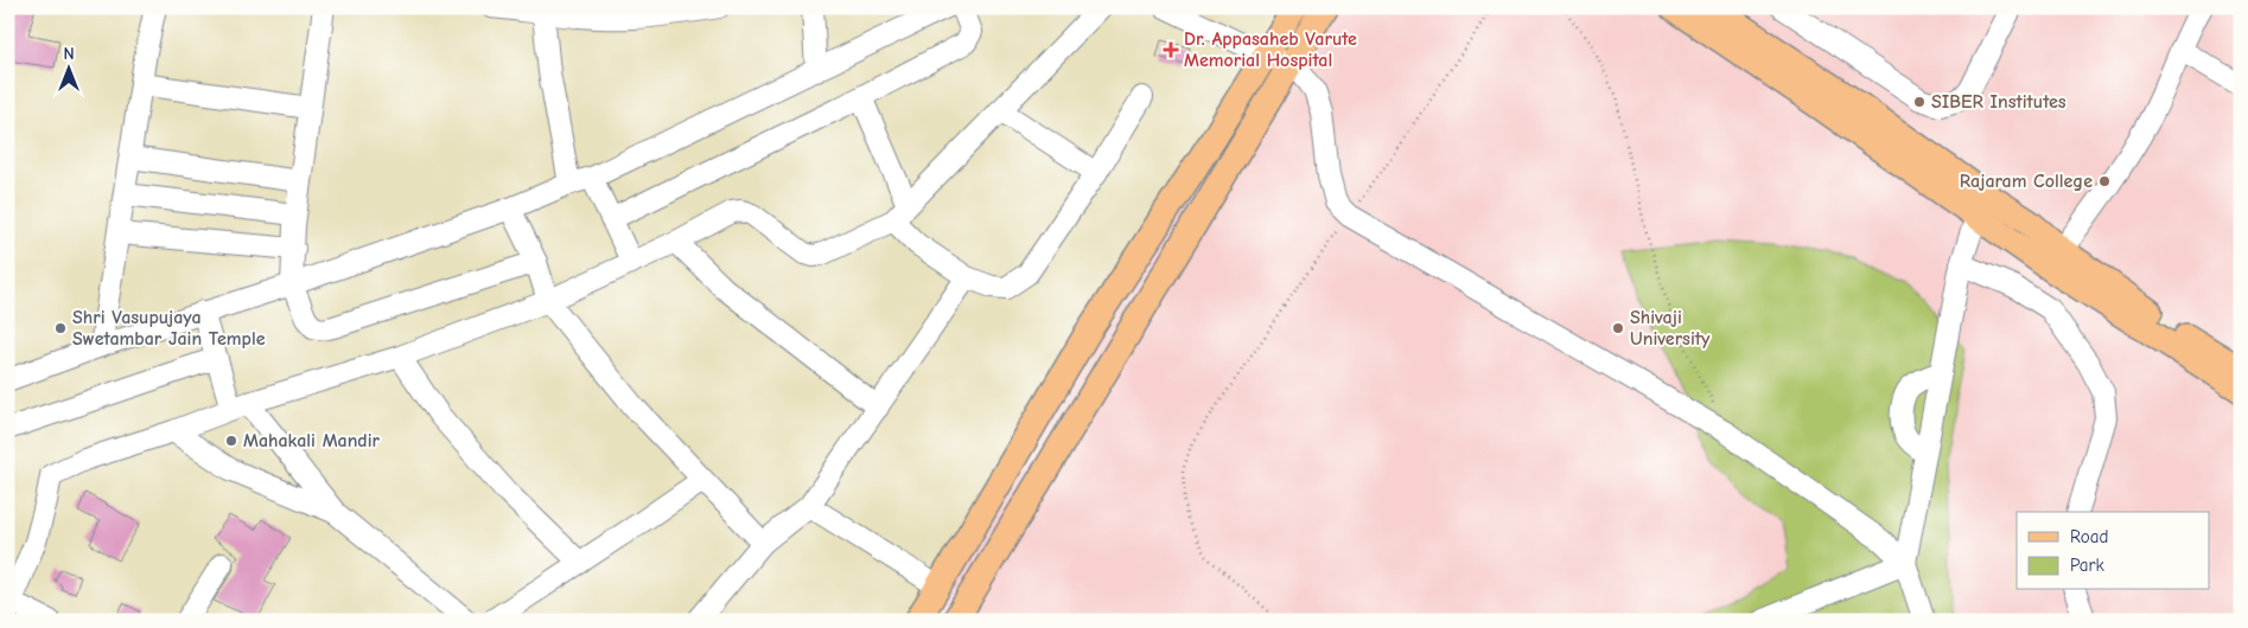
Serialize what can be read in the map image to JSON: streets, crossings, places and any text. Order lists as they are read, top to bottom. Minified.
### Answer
{"places":{"health":["Dr. Appasaheb Varute Memorial Hospital"],"other":["SIBER Institutes","Rajaram College","Shri Vasupujaya Swetambar Jain Temple","Shivaji University","Mahakali Mandir"]},"legend":["Road","Park"],"north":"top"}
